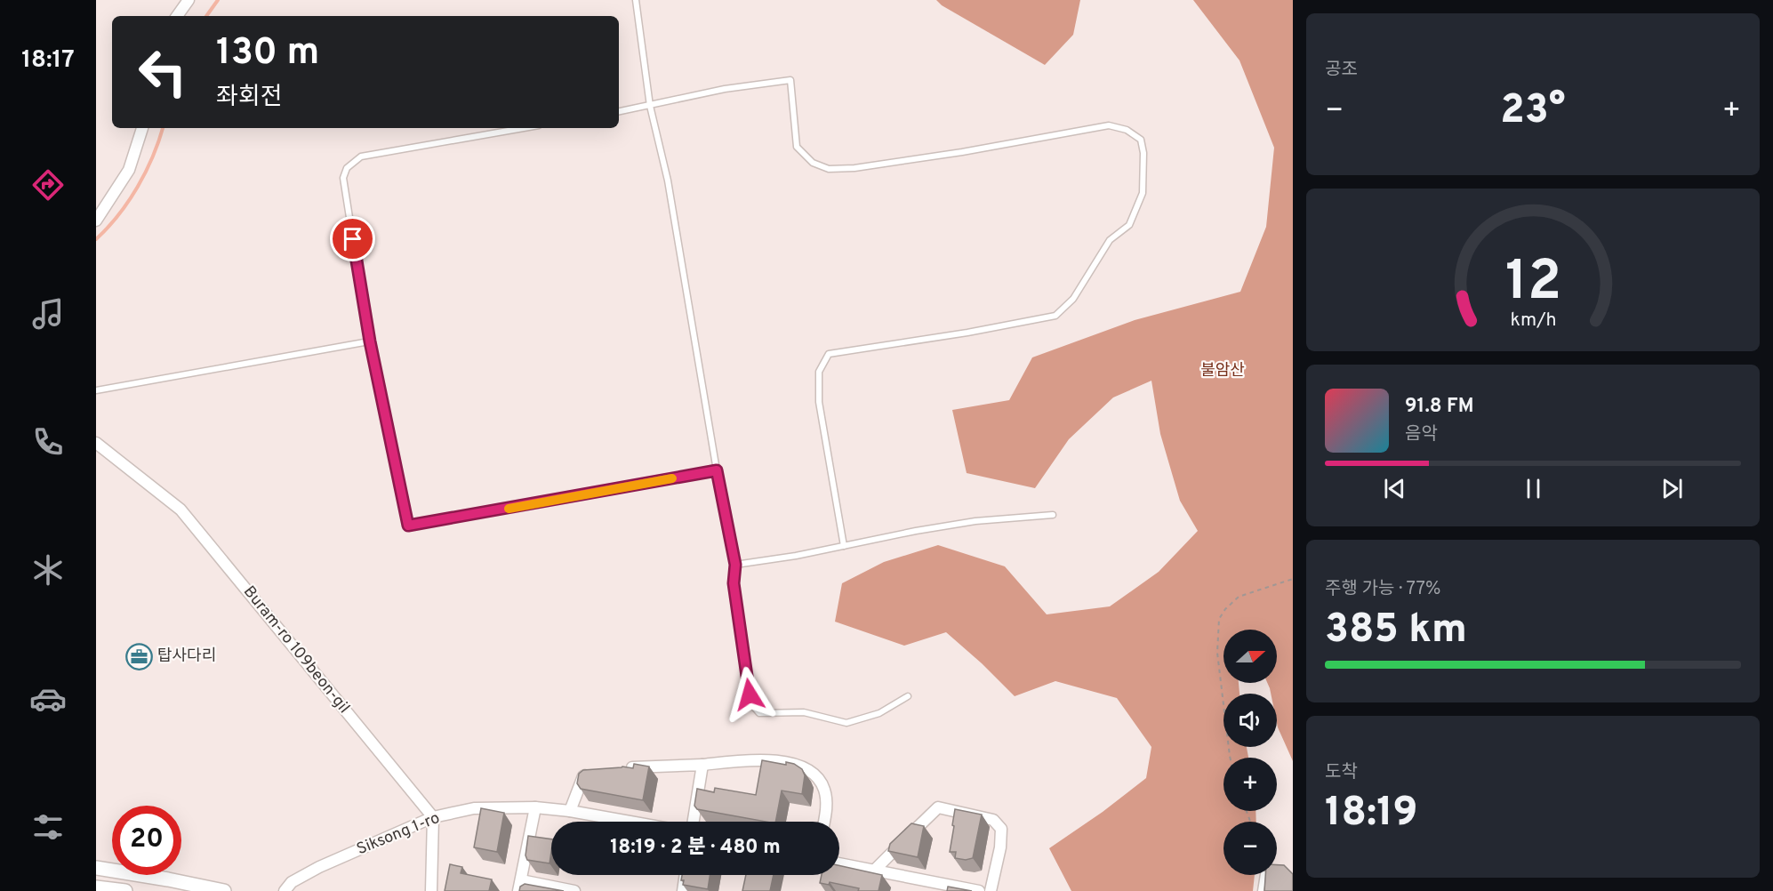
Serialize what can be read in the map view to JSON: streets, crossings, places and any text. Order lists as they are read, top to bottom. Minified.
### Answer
{"streets":{"street":["Buram-ro 109beon-gil","Siksong 1-ro"]},"crossings":[["Buram-ro 109beon-gil","Siksong 1-ro"]],"parks":["불암산"],"places":{"office":["탑사다리"]},"north":"right","page":{"tabs":"18:17","tile":["공조",["주행 가능 · 77%","385 km"],["도착","18:19"]],"turn":["130 m","좌회전"],"heat":["−","23°","+"],"song":["91.8 FM","음악"],"map_buttons":["+","−"],"limit":"20","trip":"18:19 · 2 분 · 480 m","gauge":["12","km/h"]}}
